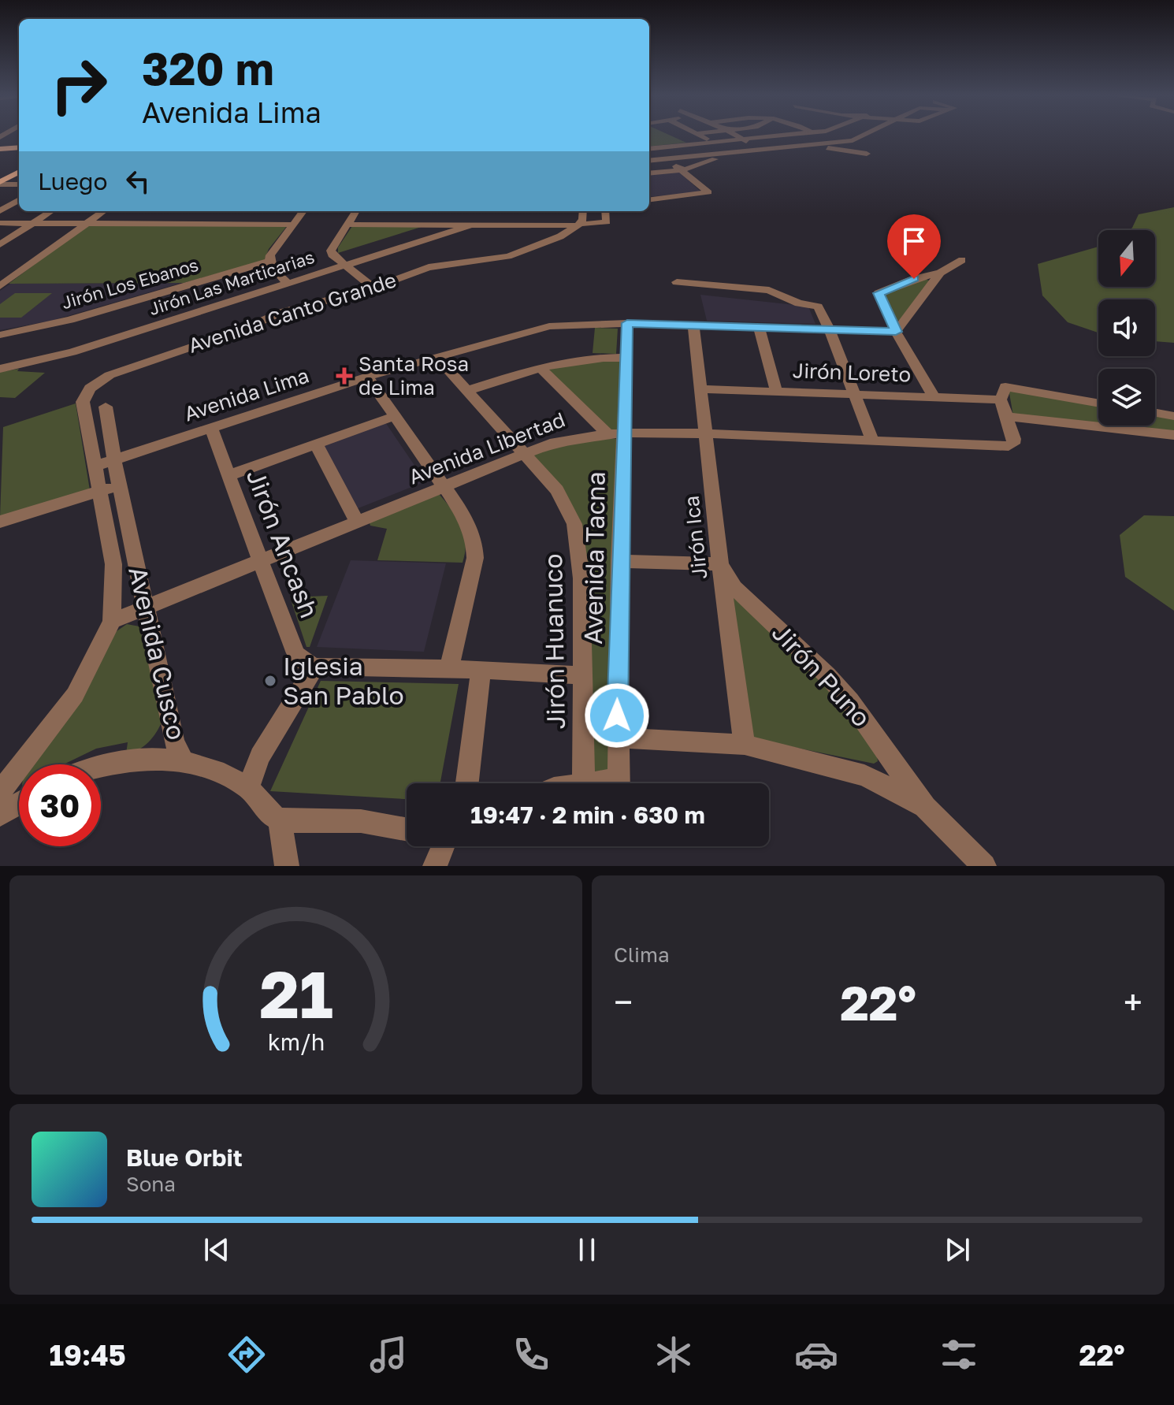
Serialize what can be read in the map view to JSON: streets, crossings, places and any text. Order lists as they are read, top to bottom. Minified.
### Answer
{"streets":{"street":["Jirón Las Marticarias","Jirón Los Ebanos","Avenida Canto Grande","Jirón Loreto","Avenida Lima","Avenida Libertad","Jirón Ica","Jirón Ancash","Avenida Tacna","Jirón Huanuco","Avenida Cusco","Jirón Puno"]},"crossings":[["Avenida Canto Grande","Avenida Lima"],["Avenida Canto Grande","Avenida Libertad"],["Avenida Canto Grande","Avenida Cusco"],["Jirón Loreto","Jirón Ica"],["Avenida Lima","Jirón Ica"],["Avenida Lima","Jirón Ancash"],["Avenida Lima","Avenida Tacna"],["Avenida Lima","Jirón Huanuco"],["Avenida Lima","Avenida Cusco"],["Avenida Libertad","Jirón Ica"],["Avenida Libertad","Jirón Ancash"],["Avenida Libertad","Avenida Tacna"],["Avenida Libertad","Jirón Huanuco"],["Avenida Libertad","Avenida Cusco"],["Jirón Ica","Jirón Puno"]],"places":{"health":["Santa Rosa de Lima"],"other":["Iglesia San Pablo"]},"north":"bottom","page":{"turn":["320 m","Avenida Lima"],"then":"Luego","limit":"30","trip":"19:47 · 2 min · 630 m","tile":"Clima","heat":["−","22°","+"],"song":["Blue Orbit","Sona"],"tabs":["19:45","22°"],"gauge":["21","km/h"]}}
